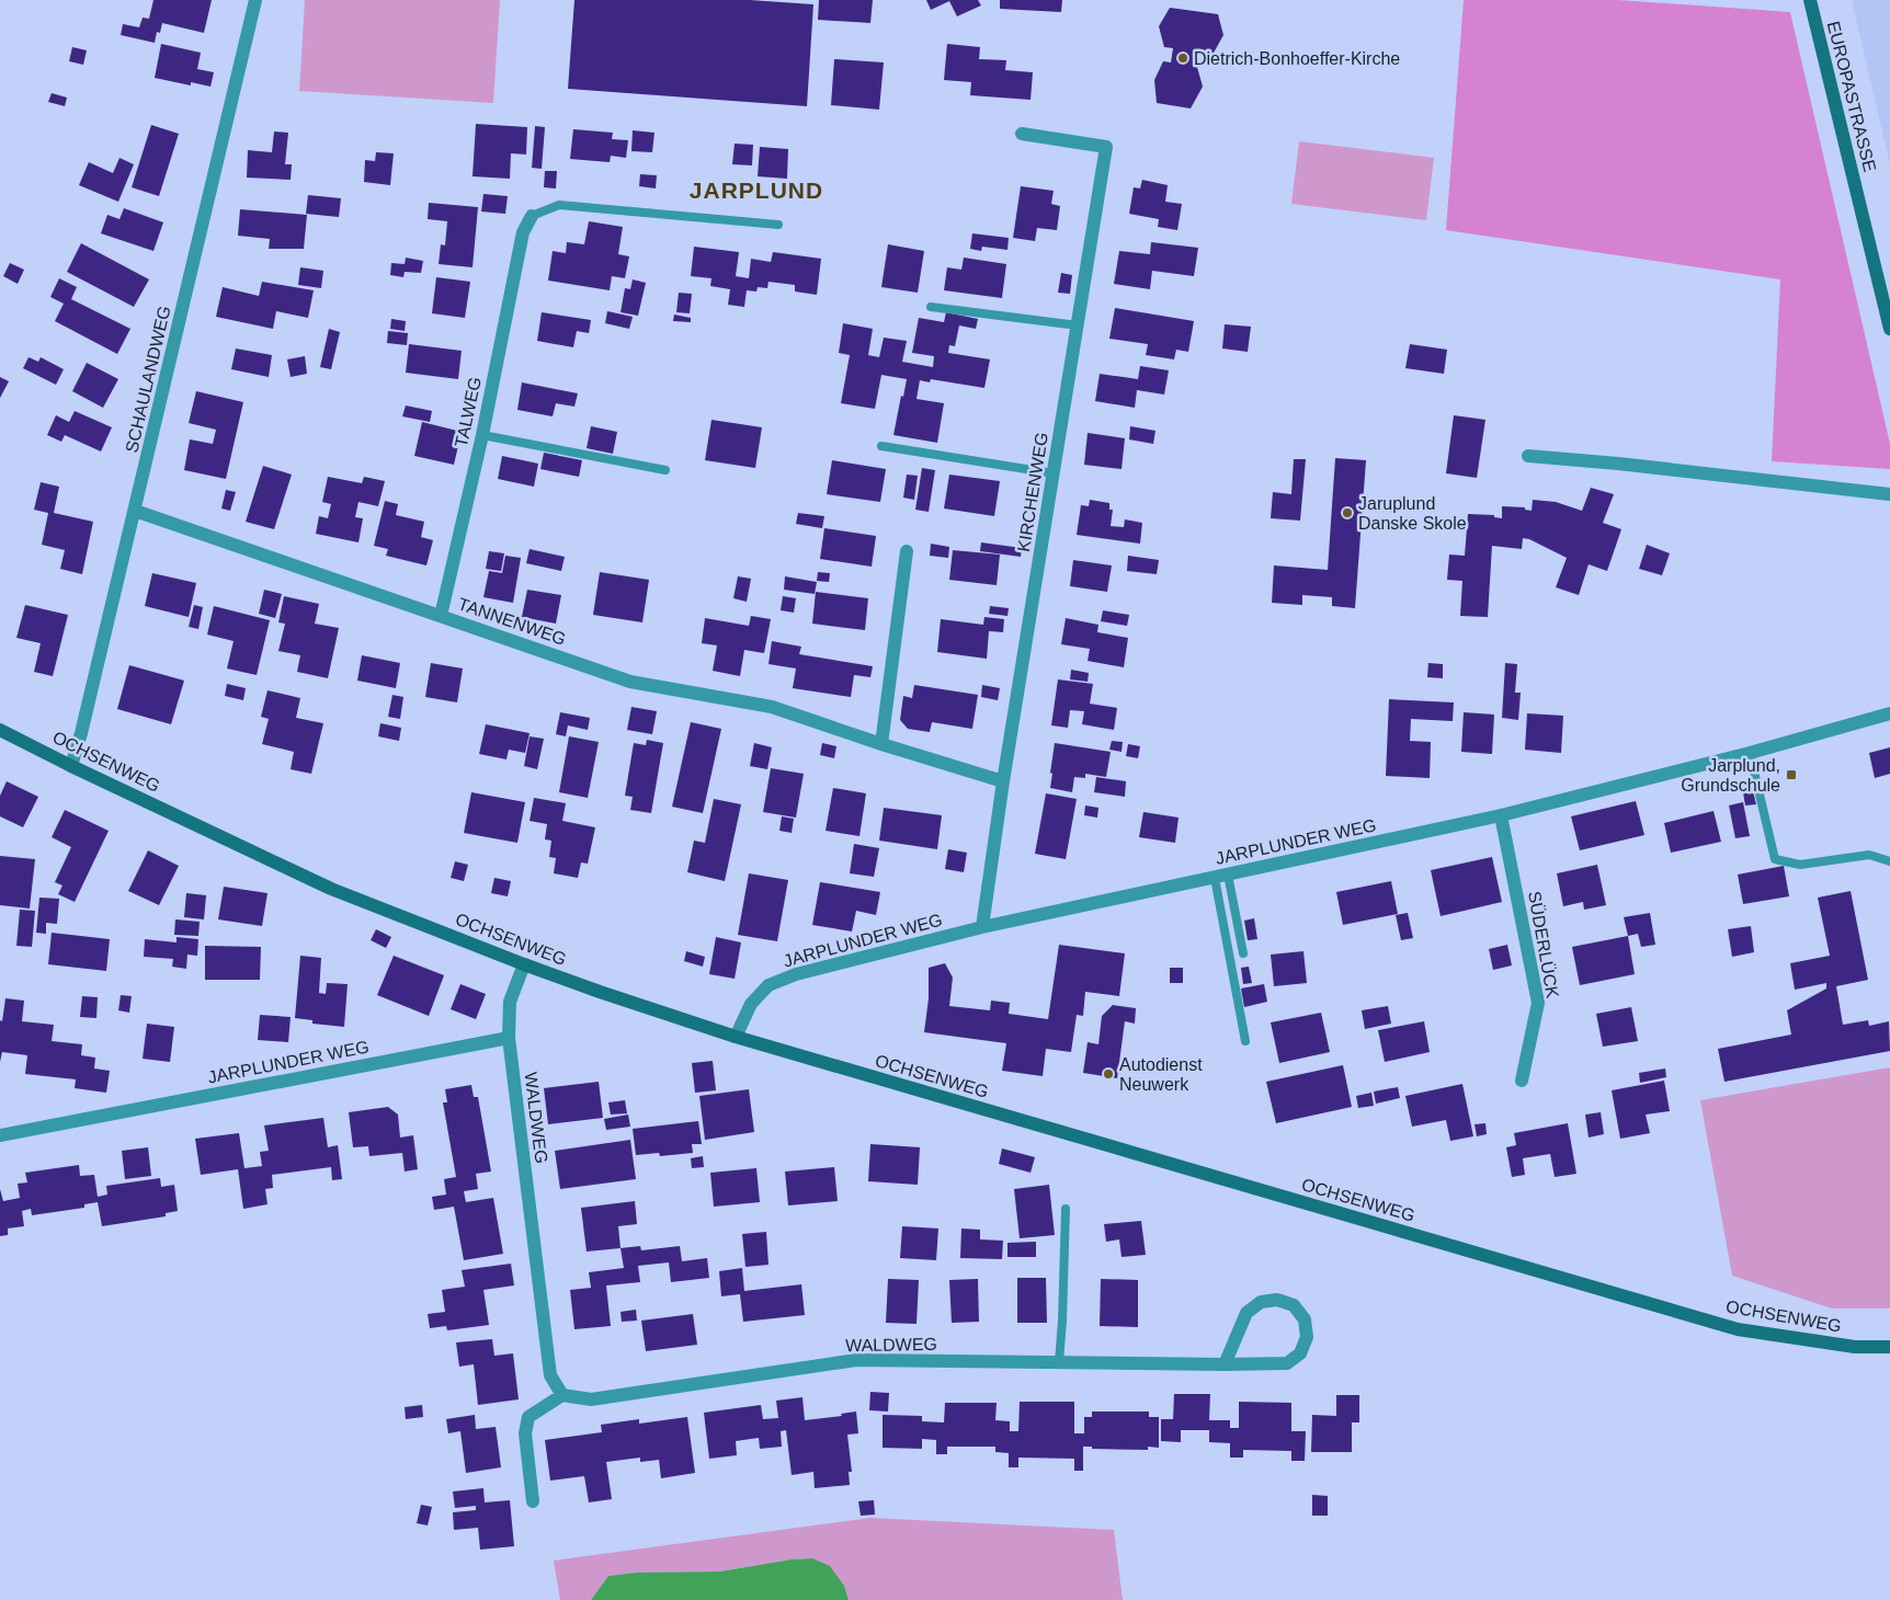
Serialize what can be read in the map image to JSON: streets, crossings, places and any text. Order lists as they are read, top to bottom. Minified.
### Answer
{"streets":{"main road":["EUROPASTRASSE","OCHSENWEG"],"street":["SCHAULANDWEG","TALWEG","KIRCHENWEG","TANNENWEG","JARPLUNDER WEG","SÜDERLÜCK","WALDWEG"]},"crossings":[["SCHAULANDWEG","TANNENWEG"],["SCHAULANDWEG","OCHSENWEG"],["TALWEG","TANNENWEG"],["KIRCHENWEG","TANNENWEG"],["KIRCHENWEG","JARPLUNDER WEG"],["OCHSENWEG","JARPLUNDER WEG"],["JARPLUNDER WEG","SÜDERLÜCK"],["JARPLUNDER WEG","WALDWEG"]],"districts":["JARPLUND"],"places":{"other":["Dietrich-Bonhoeffer-Kirche","Jaruplund Danske Skole","Autodienst Neuwerk"],"transit":["Jarplund, Grundschule"]}}
